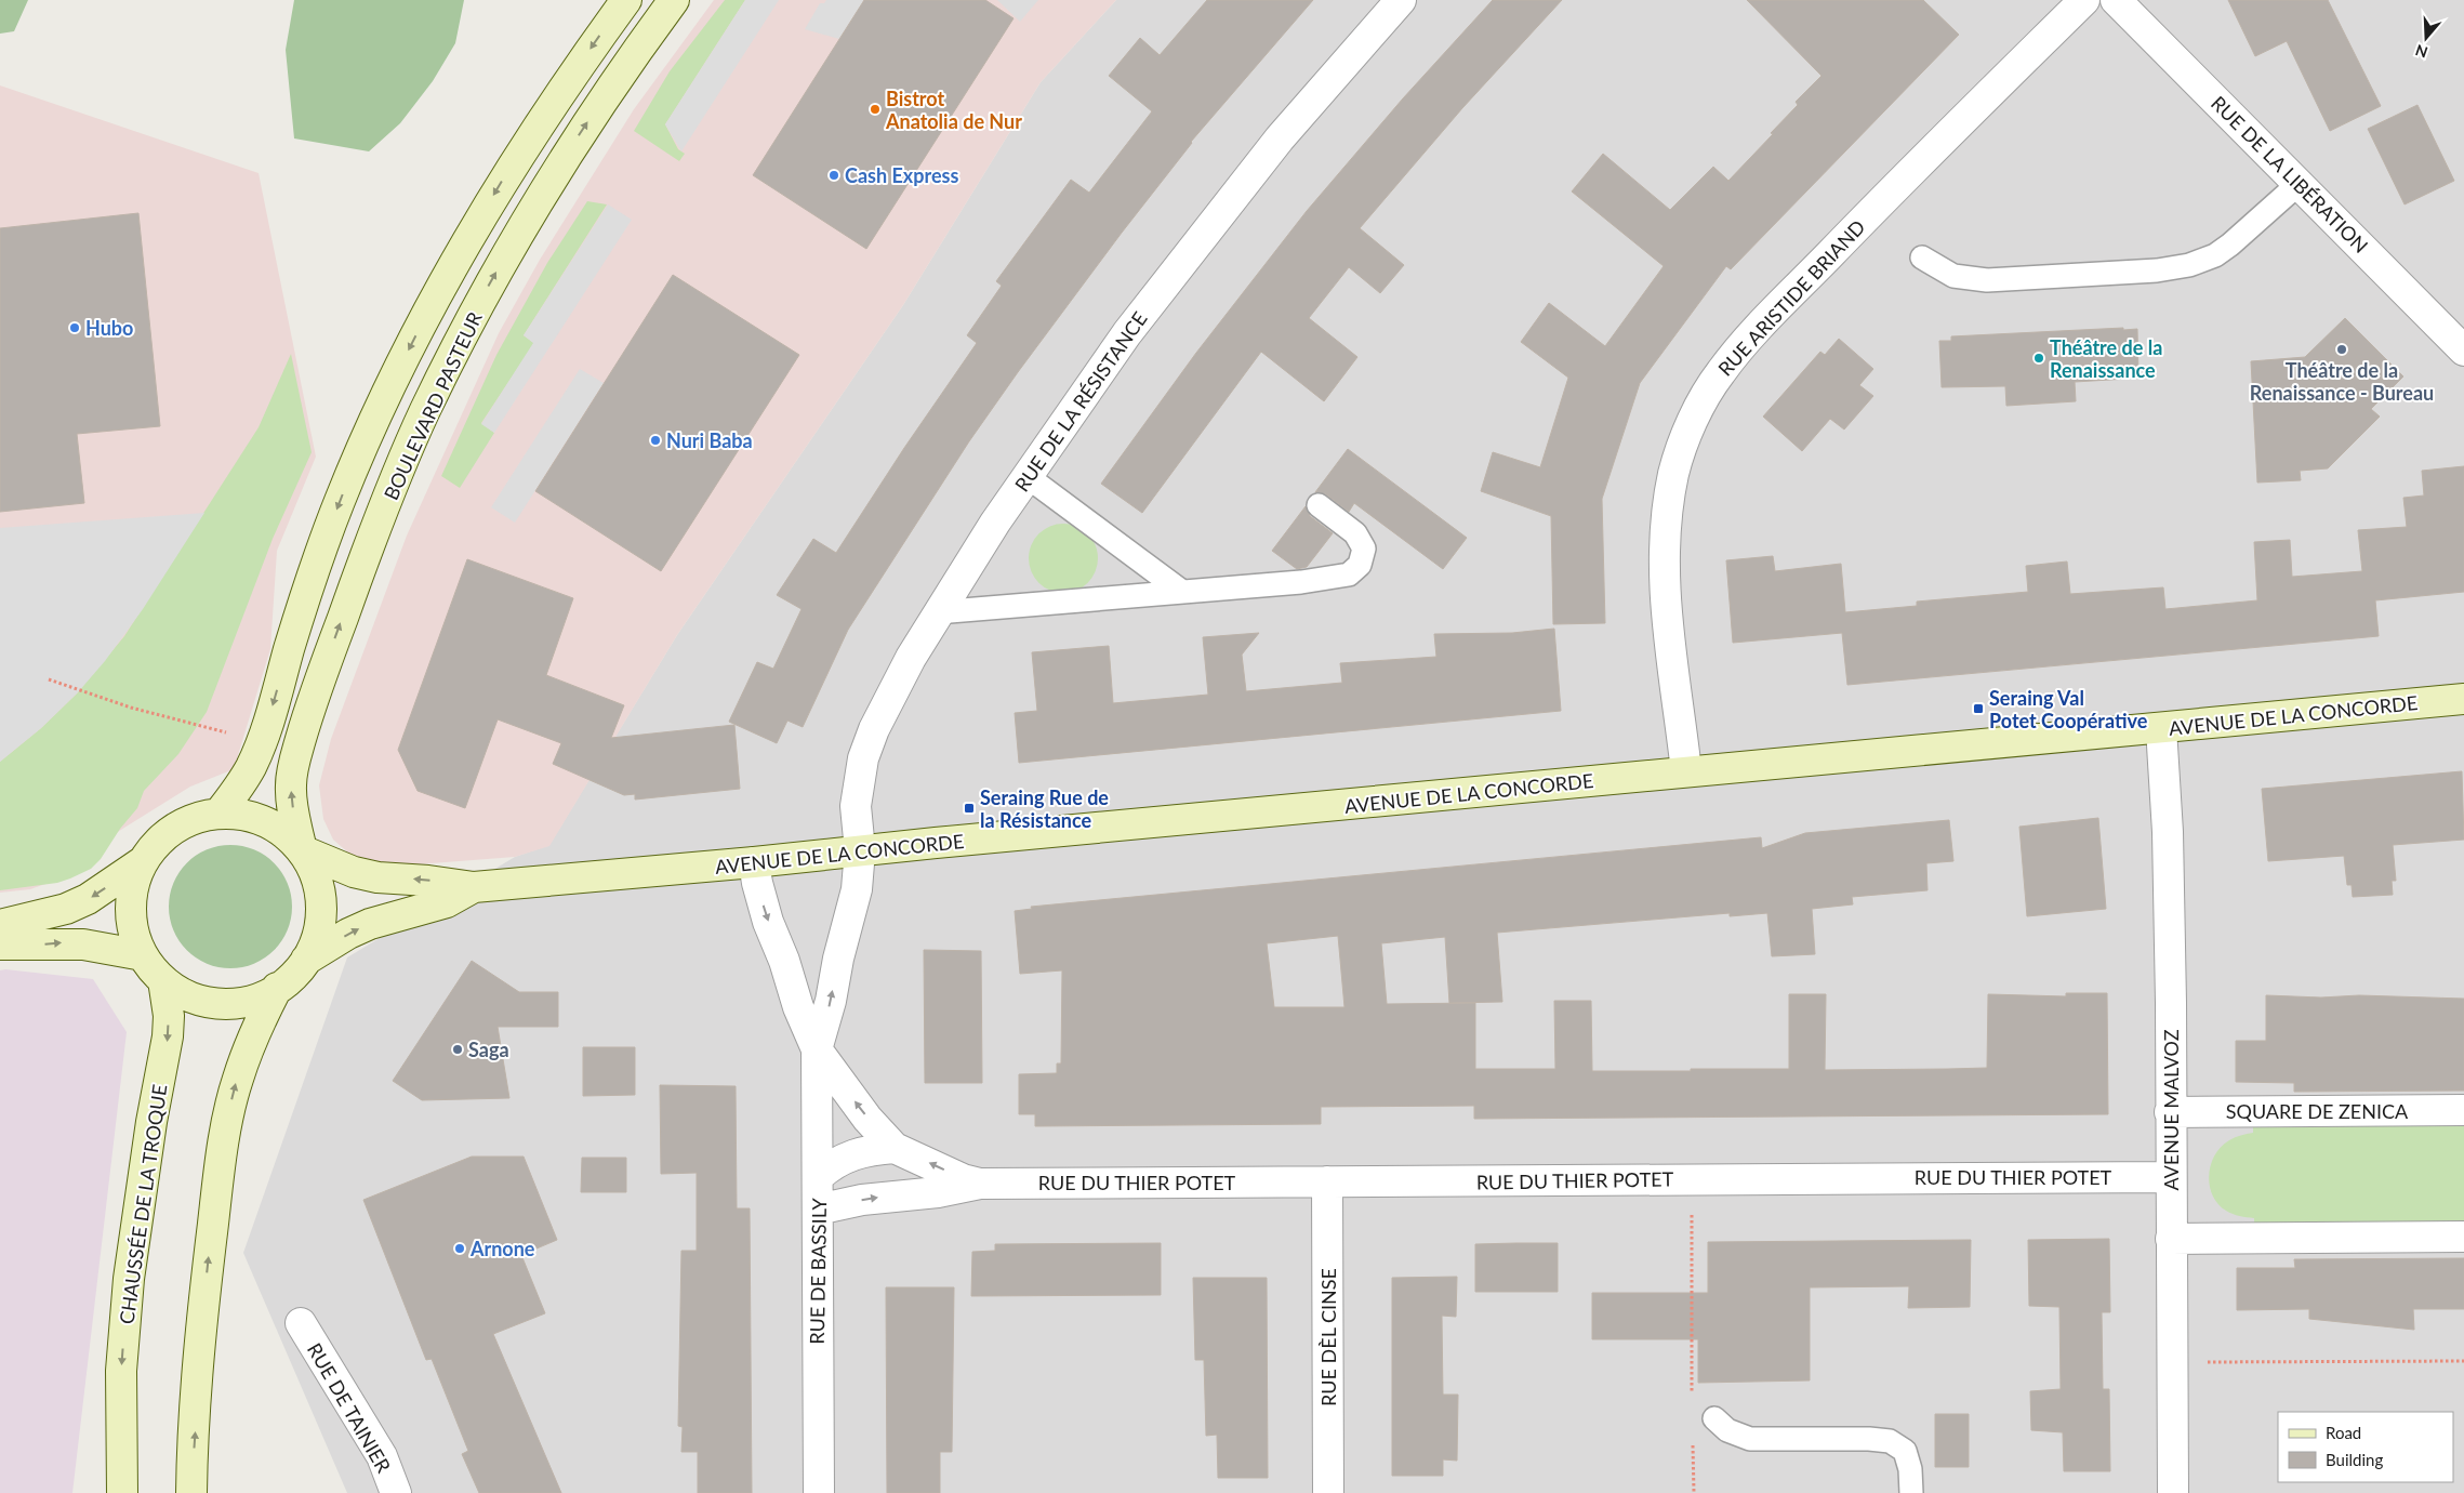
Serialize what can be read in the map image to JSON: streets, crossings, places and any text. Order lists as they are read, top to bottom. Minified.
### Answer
{"streets":{"street":["RUE DE LA LIBÉRATION","RUE ARISTIDE BRIAND","RUE DE LA RÉSISTANCE","BOULEVARD PASTEUR","AVENUE DE LA CONCORDE","AVENUE MALVOZ","SQUARE DE ZENICA","RUE DU THIER POTET","CHAUSSÉE DE LA TROQUE","RUE DE BASSILY","RUE DÈL CINSE","RUE DE TAINIER"]},"crossings":[["RUE ARISTIDE BRIAND","AVENUE DE LA CONCORDE"],["RUE DE LA RÉSISTANCE","AVENUE DE LA CONCORDE"],["RUE DE LA RÉSISTANCE","RUE DE BASSILY"],["BOULEVARD PASTEUR","AVENUE DE LA CONCORDE"],["BOULEVARD PASTEUR","CHAUSSÉE DE LA TROQUE"],["AVENUE DE LA CONCORDE","AVENUE MALVOZ"],["AVENUE DE LA CONCORDE","CHAUSSÉE DE LA TROQUE"],["AVENUE DE LA CONCORDE","RUE DE BASSILY"],["AVENUE MALVOZ","SQUARE DE ZENICA"],["AVENUE MALVOZ","RUE DU THIER POTET"],["RUE DU THIER POTET","RUE DE BASSILY"],["RUE DU THIER POTET","RUE DÈL CINSE"]],"places":{"other":["Bistrot Anatolia de Nur","Cash Express","Hubo","Théâtre de la Renaissance - Bureau","Théâtre de la Renaissance","Nuri Baba","Saga","Arnone"],"transit":["Seraing Val Potet Coopérative","Seraing Rue de la Résistance"]},"legend":["Road","Building"],"north":"bottom"}
